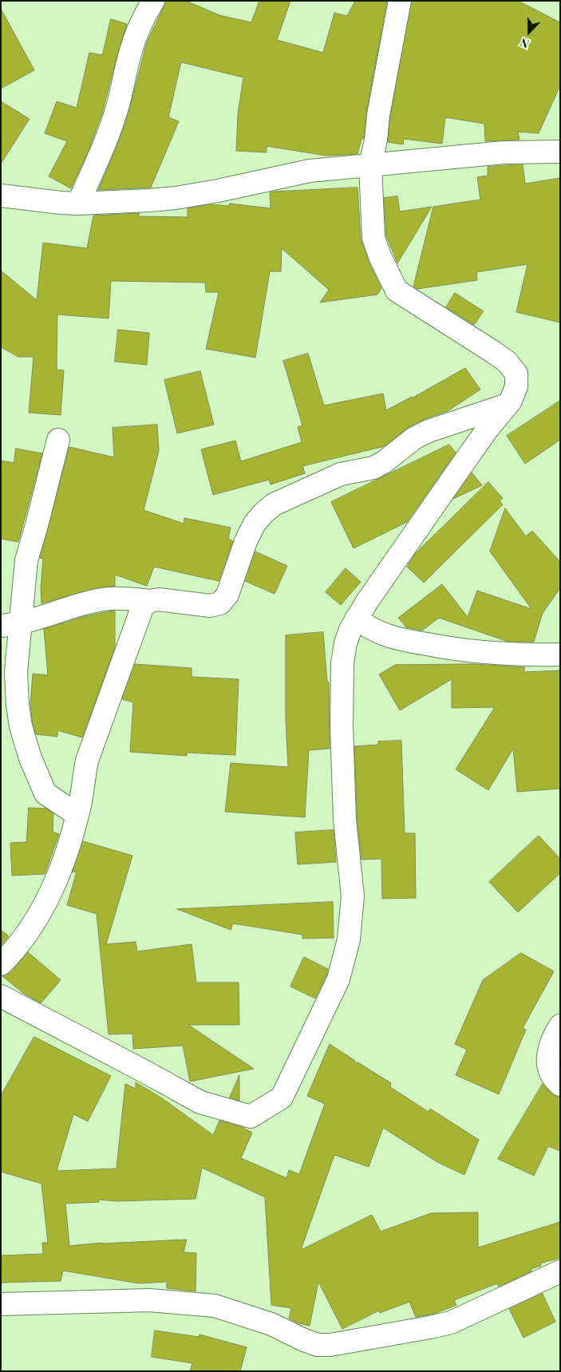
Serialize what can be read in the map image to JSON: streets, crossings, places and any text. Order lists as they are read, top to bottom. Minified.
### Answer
{"north":"bottom"}
